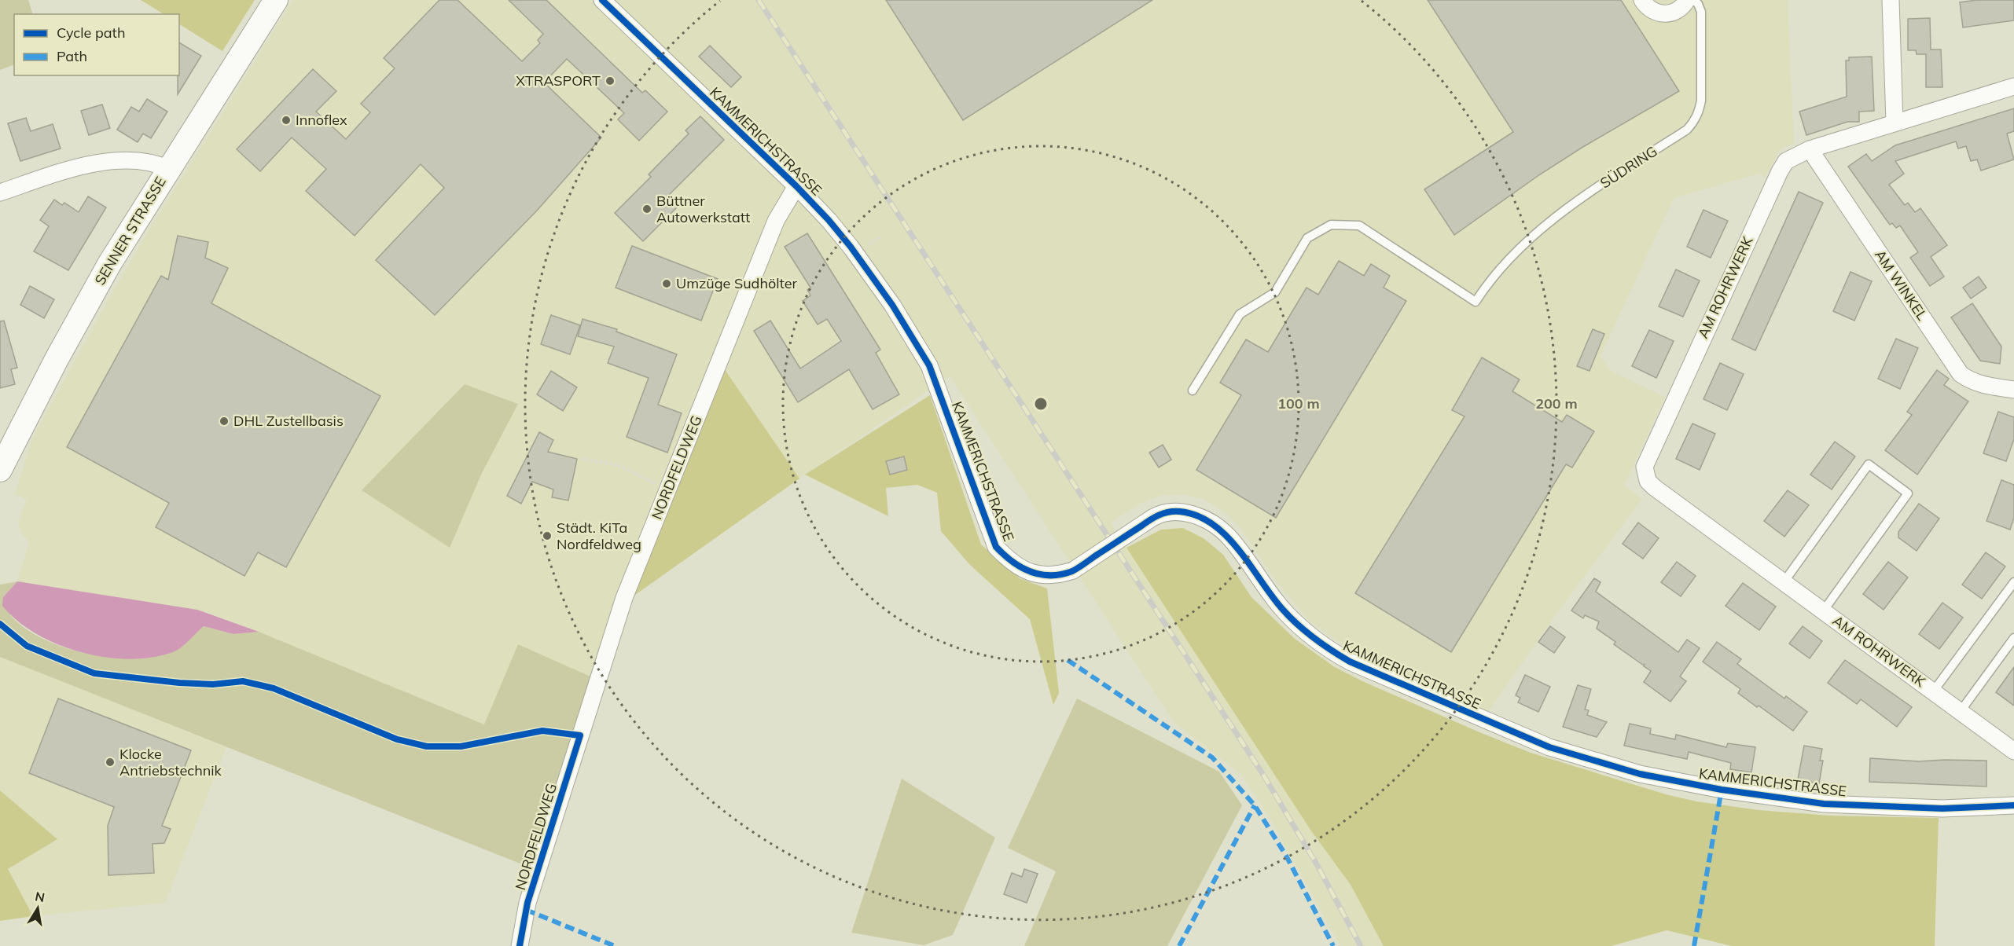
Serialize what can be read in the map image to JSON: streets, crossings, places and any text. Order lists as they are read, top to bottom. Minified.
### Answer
{"streets":{"street":["KAMMERICHSTRASSE","SENNER STRASSE","AM WINKEL","AM ROHRWERK","NORDFELDWEG"],"lane":["SÜDRING"]},"crossings":[["KAMMERICHSTRASSE","NORDFELDWEG"],["AM WINKEL","AM ROHRWERK"]],"places":["XTRASPORT","Innoflex","Büttner Autowerkstatt","Umzüge Sudhölter","DHL Zustellbasis","Städt. KiTa Nordfeldweg","Klocke Antriebstechnik"],"legend":["Cycle path","Path"],"north":"top","rings":["100 m","200 m"]}
